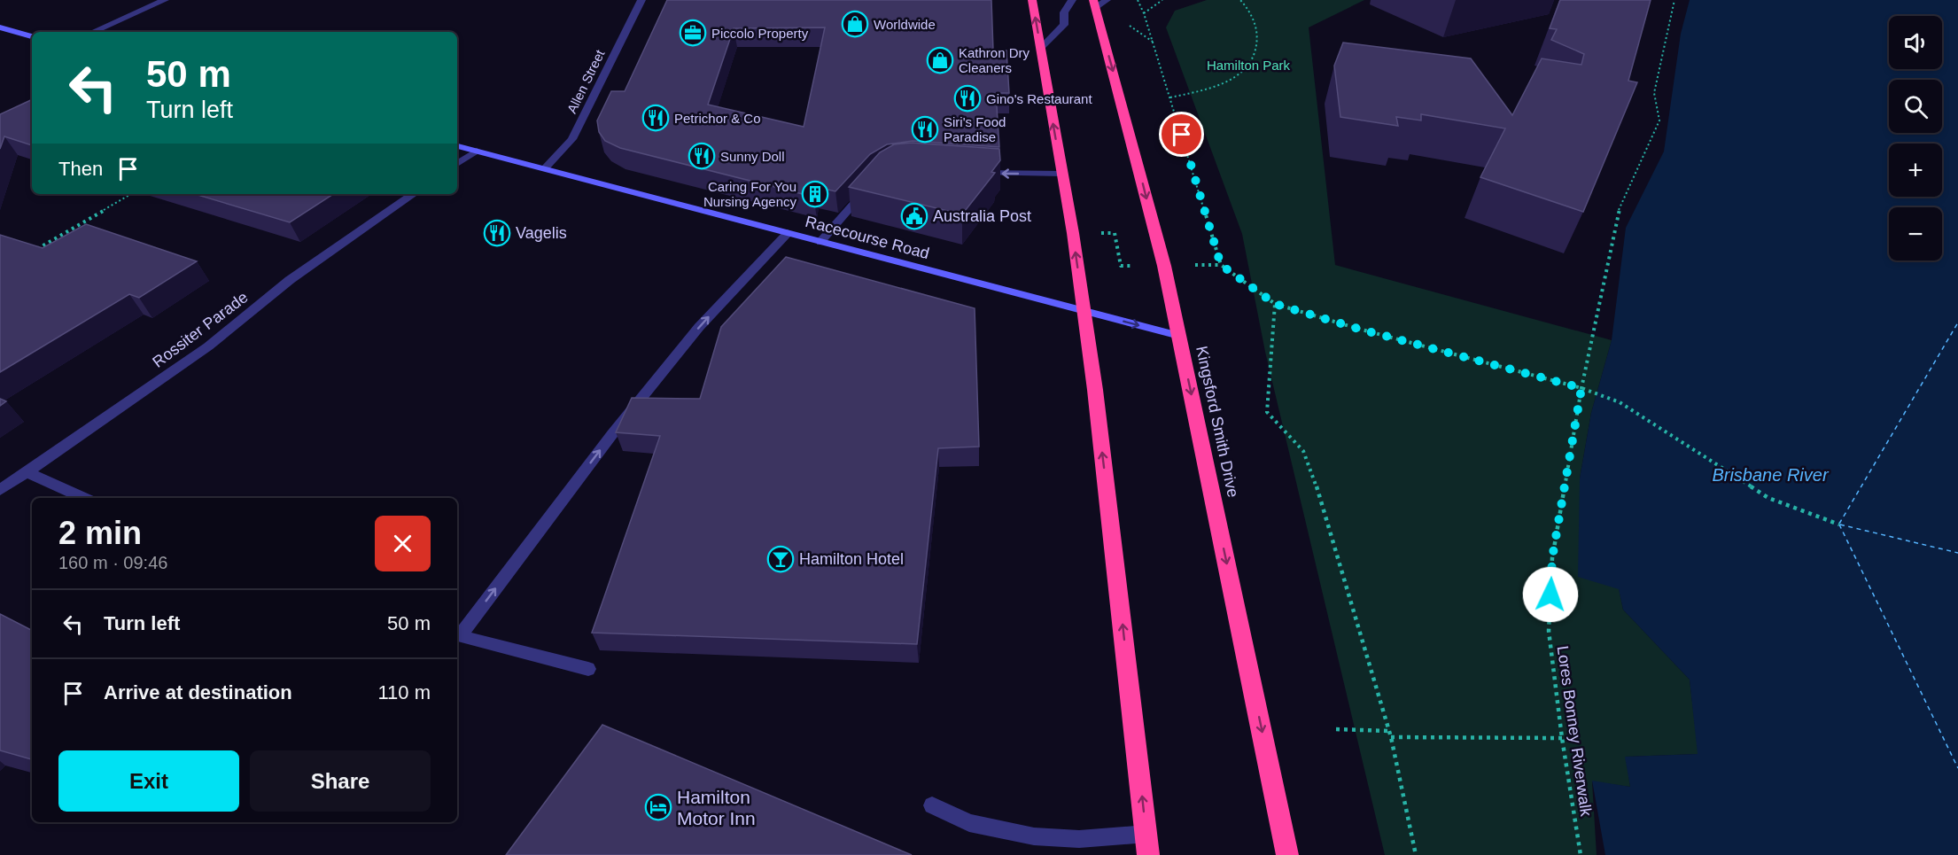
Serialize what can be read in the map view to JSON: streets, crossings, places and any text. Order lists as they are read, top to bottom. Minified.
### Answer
{"streets":{"highway":["Kingsford Smith Drive"],"street":["Allen Street","Racecourse Road","Rossiter Parade"],"path":["Lores Bonney Riverwalk"]},"crossings":[["Allen Street","Racecourse Road"],["Racecourse Road","Kingsford Smith Drive"]],"water":["Brisbane River"],"parks":["Hamilton Park"],"places":{"shop":["Worldwide","Kathron Dry Cleaners"],"office":["Piccolo Property"],"restaurant":["Gino's Restaurant","Petrichor & Co","Siri's Food Paradise","Sunny Doll","Vagelis"],"building":["Caring For You Nursing Agency"],"public building":["Australia Post"],"bar":["Hamilton Hotel"],"hotel":["Hamilton Motor Inn"]},"page":{"map_buttons":["+","−"],"turn":["50 m","Turn left"],"then":"Then","heading":["2 min","160 m · 09:46"],"list":[{"name":"Turn left","value":"50 m"},{"name":"Arrive at destination","value":"110 m"}],"buttons":["Exit","Share"]}}
